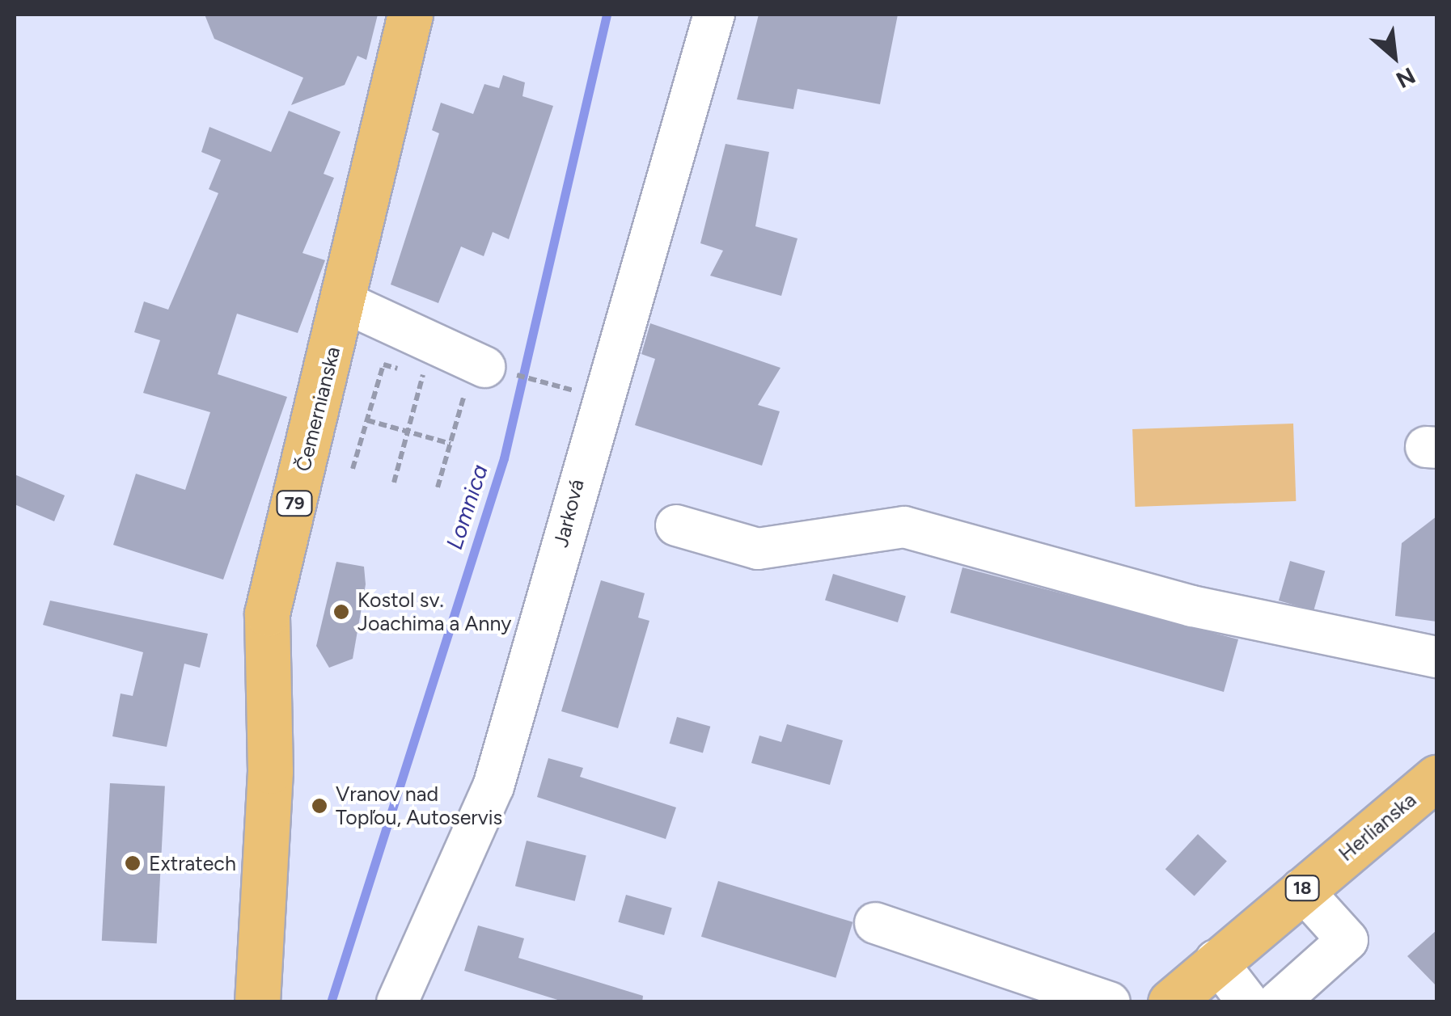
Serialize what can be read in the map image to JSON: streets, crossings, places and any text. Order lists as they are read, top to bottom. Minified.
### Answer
{"streets":{"main road":["Čemernianska","79","Herlianska","18"],"street":["Jarková"]},"water":["Lomnica"],"places":["Kostol sv. Joachima a Anny","Vranov nad Topľou, Autoservis","Extratech"],"north":"bottom right"}
